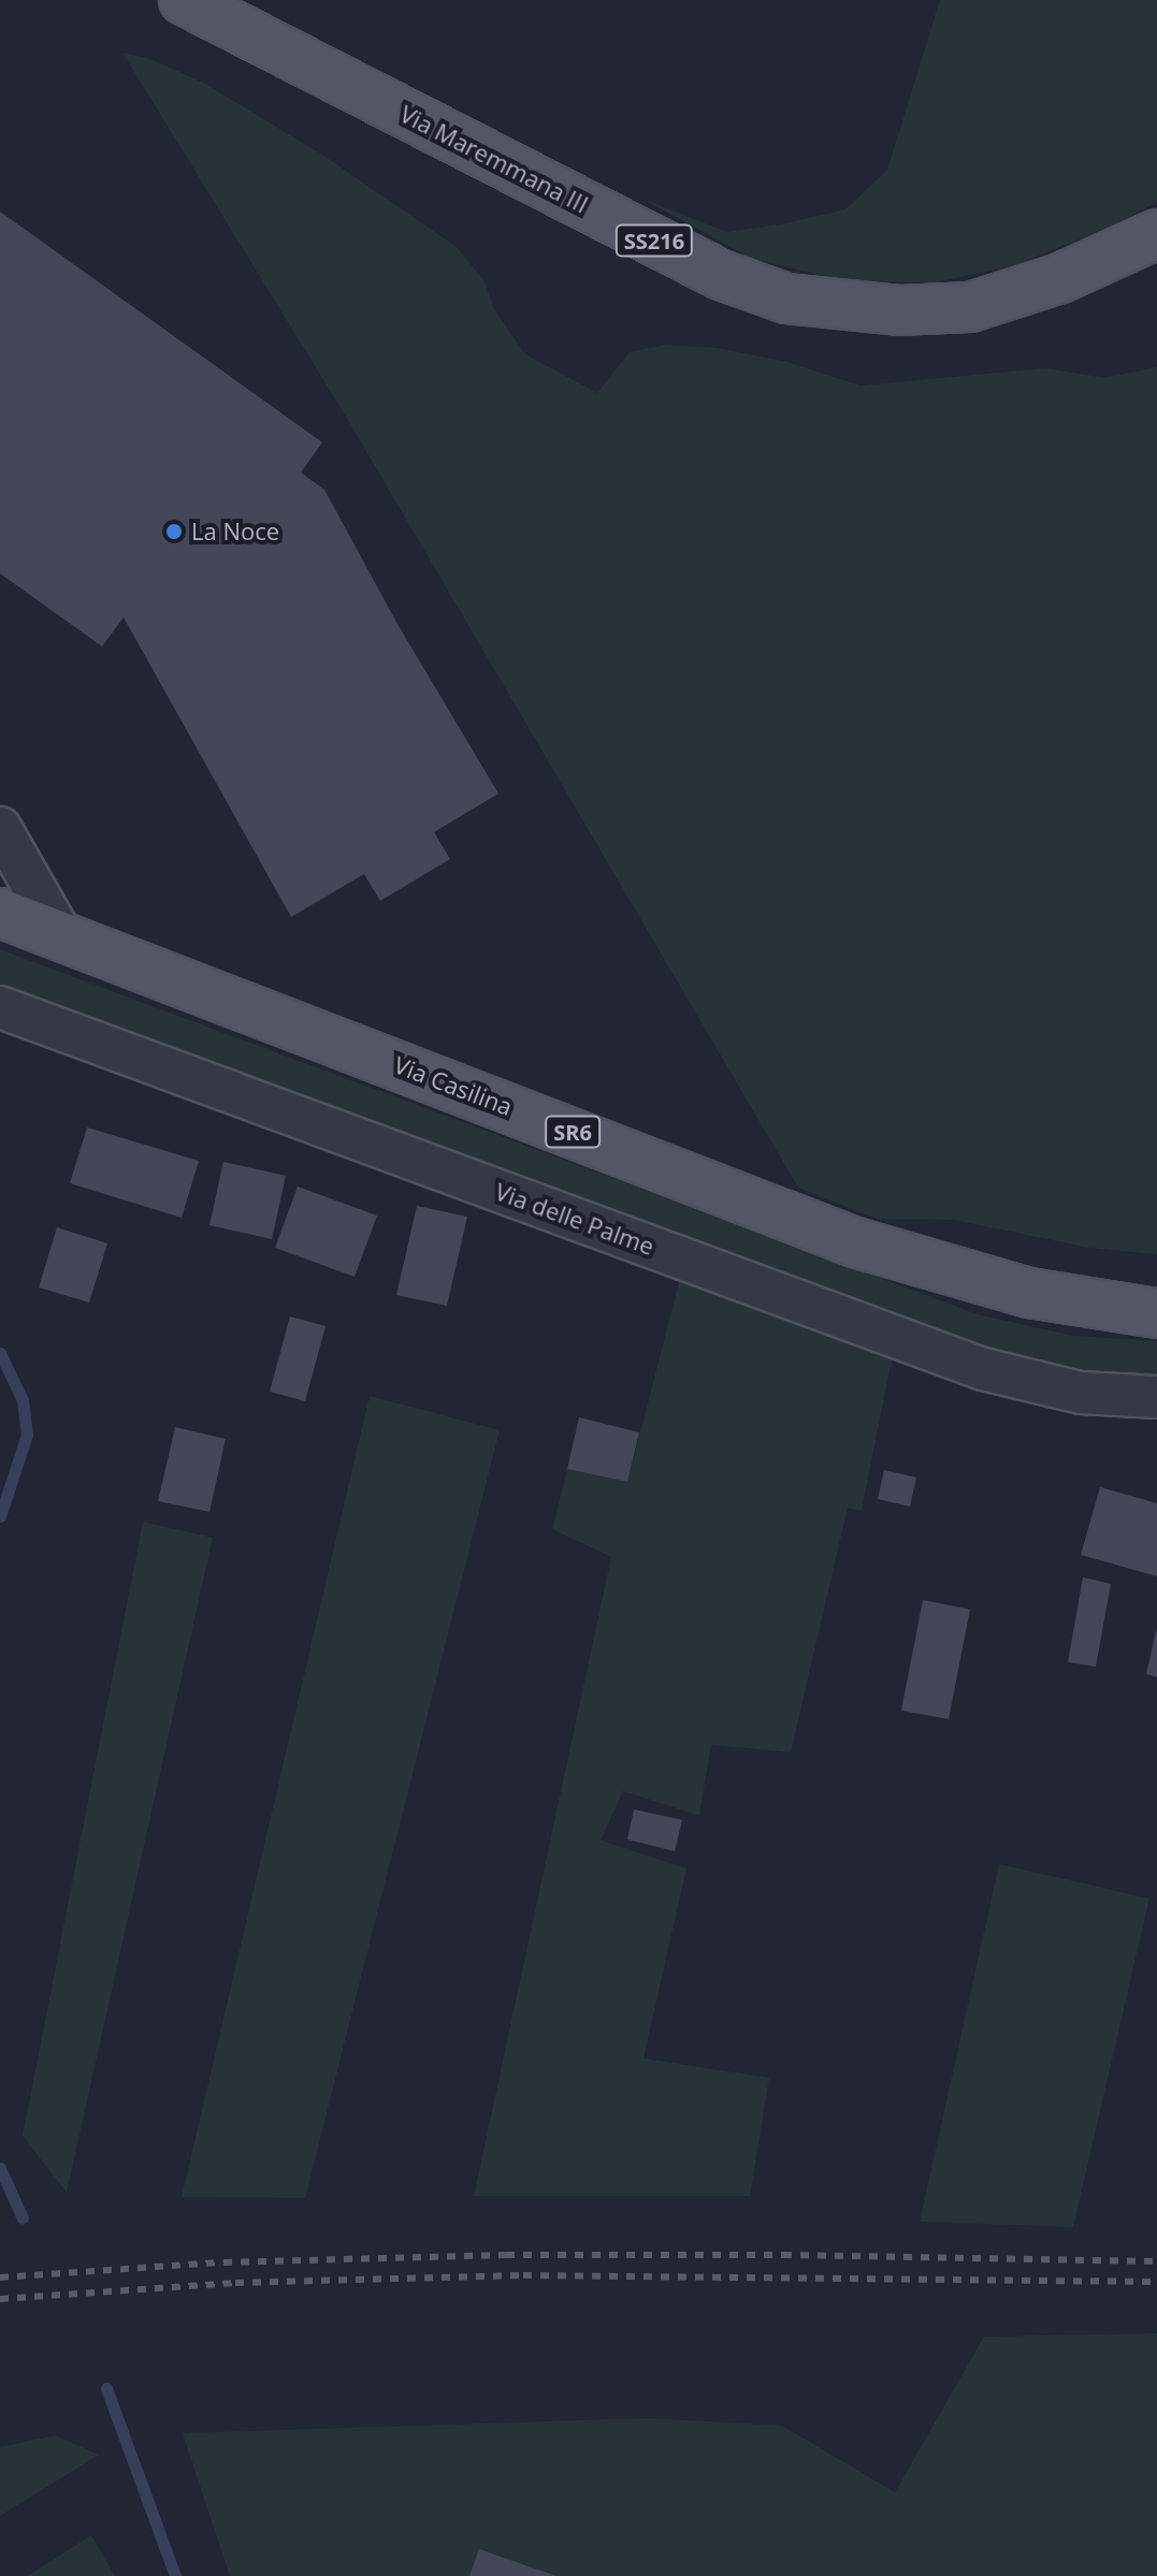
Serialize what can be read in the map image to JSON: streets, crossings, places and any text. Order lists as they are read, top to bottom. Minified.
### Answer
{"streets":{"main road":["Via Maremmana III","SS216","Via Casilina","SR6"],"street":["Via delle Palme"]},"places":["La Noce"]}
